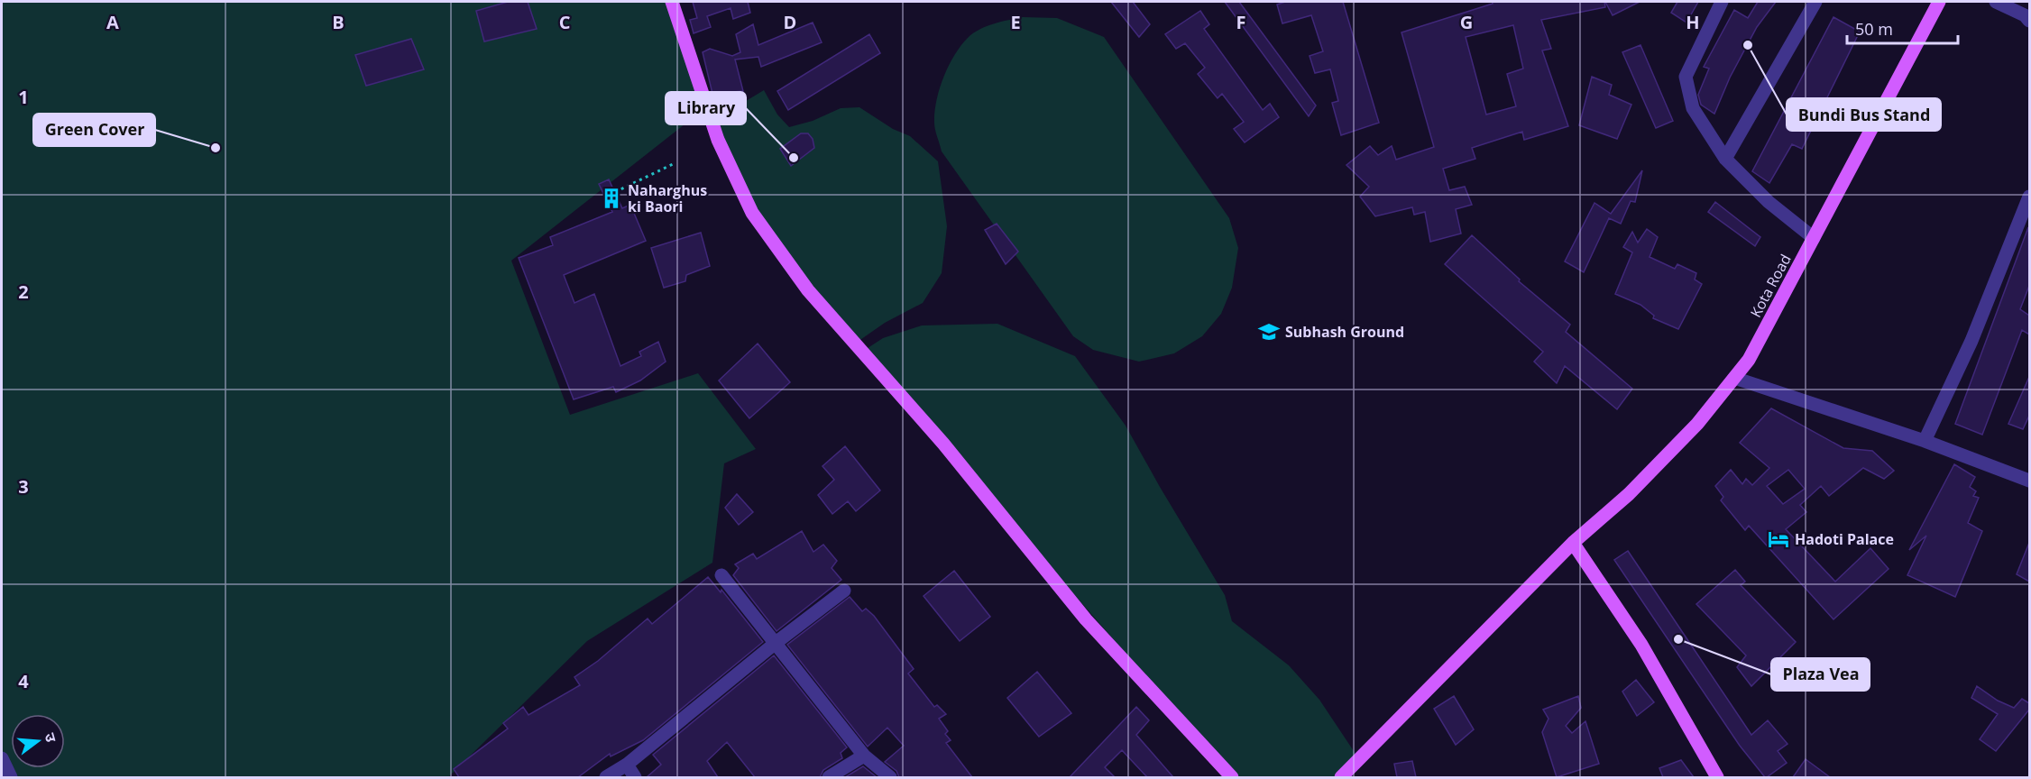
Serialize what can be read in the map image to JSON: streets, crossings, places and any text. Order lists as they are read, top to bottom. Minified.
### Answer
{"streets":{"main road":["Kota Road"]},"places":{"other":["Bundi Bus Stand","Green Cover","Library","Plaza Vea"],"building":["Naharghus ki Baori"],"school or university":["Subhash Ground"],"hotel":["Hadoti Palace"]},"scale_bar":"50 m","north":"right","grid":{"columns":["A","B","C","D","E","F","G","H"],"rows":["1","2","3","4"]}}
